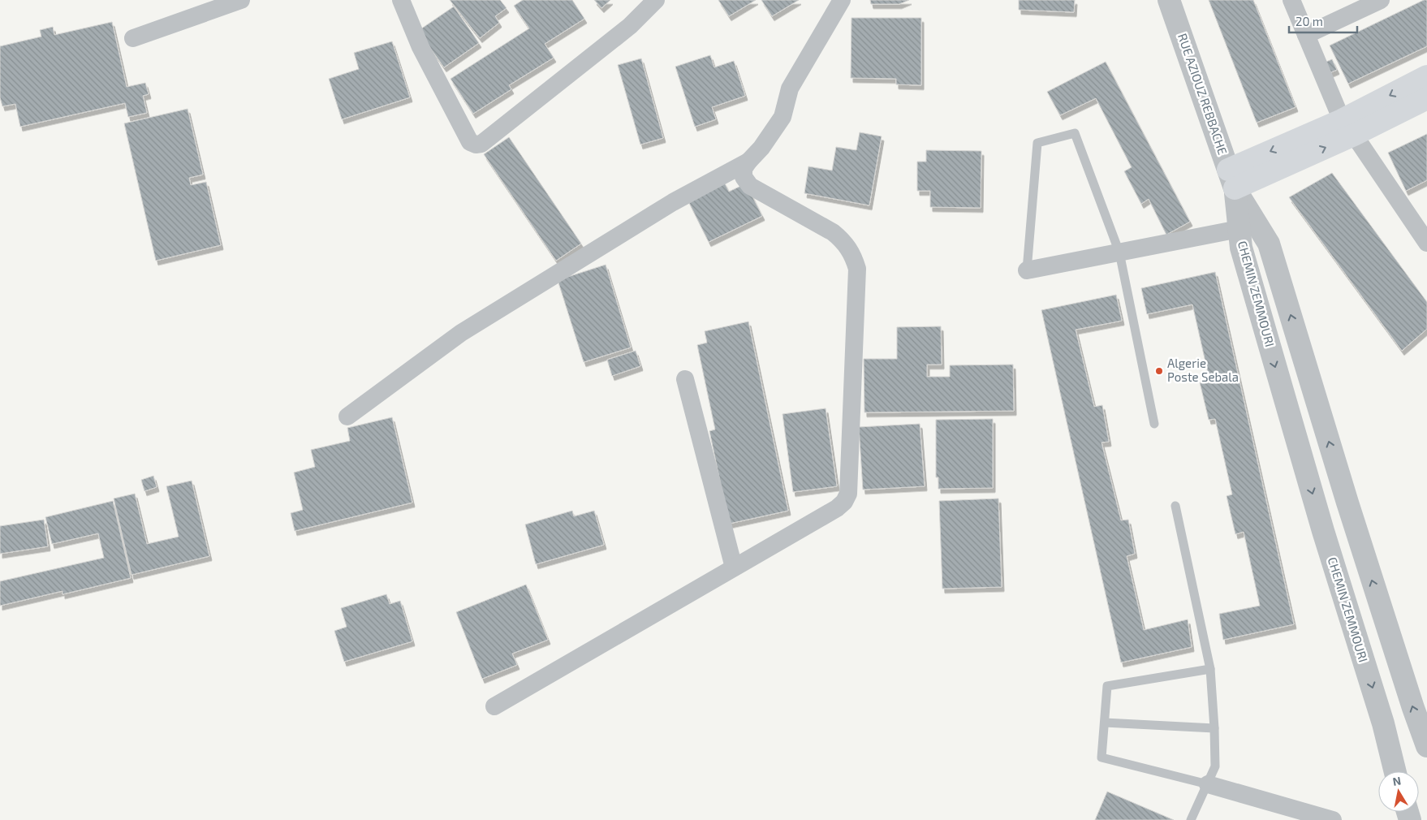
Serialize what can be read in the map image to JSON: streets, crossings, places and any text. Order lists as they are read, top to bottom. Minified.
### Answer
{"streets":{"street":["RUE AZIOUZ REBBACHE","CHEMIN ZEMMOURI"]},"crossings":[["RUE AZIOUZ REBBACHE","CHEMIN ZEMMOURI"]],"places":["Algerie Poste Sebala"],"scale_bar":"20 m","north":"top"}
